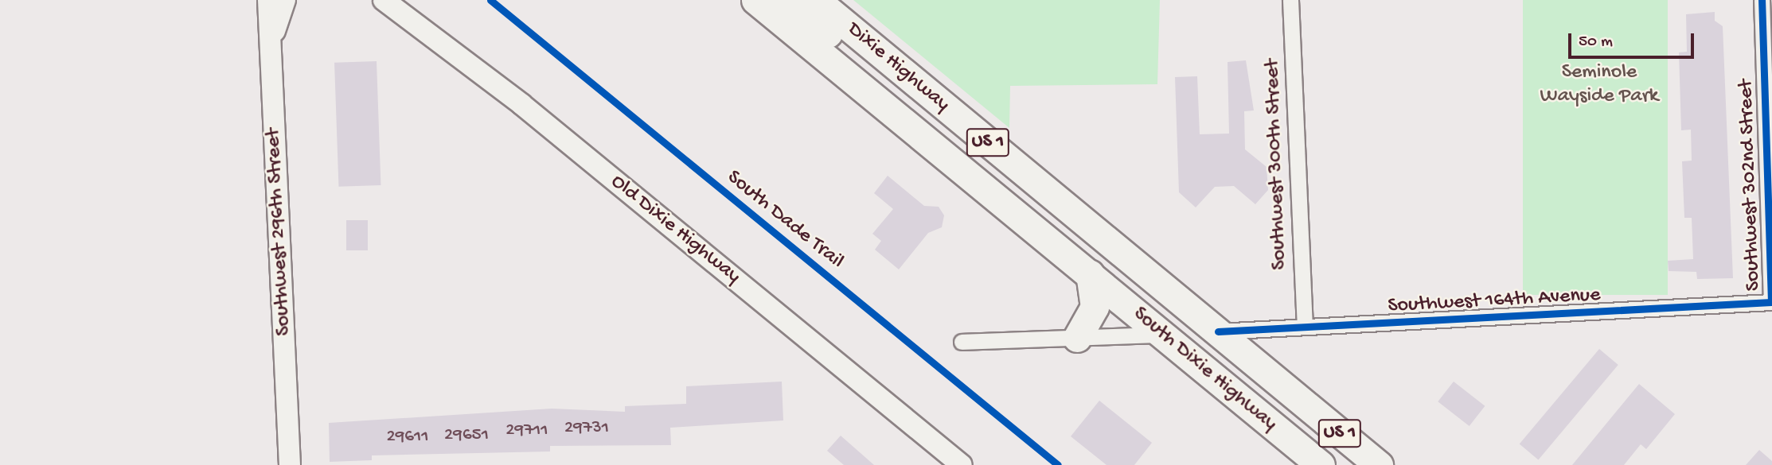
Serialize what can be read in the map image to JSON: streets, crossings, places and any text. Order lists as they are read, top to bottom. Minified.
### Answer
{"streets":{"highway":["Dixie Highway","US 1","South Dixie Highway"],"street":["Southwest 300th Street","Southwest 302nd Street","Old Dixie Highway","Southwest 296th Street","Southwest 164th Avenue"],"cycle path":["South Dade Trail"]},"crossings":[["Dixie Highway","South Dixie Highway"],["US 1","South Dixie Highway"],["Southwest 300th Street","Southwest 164th Avenue"],["Southwest 302nd Street","Southwest 164th Avenue"],["Southwest 164th Avenue","South Dixie Highway"]],"parks":["Seminole Wayside Park"],"house_numbers":["29731","29711","29651","29611"],"scale_bar":"50 m"}
